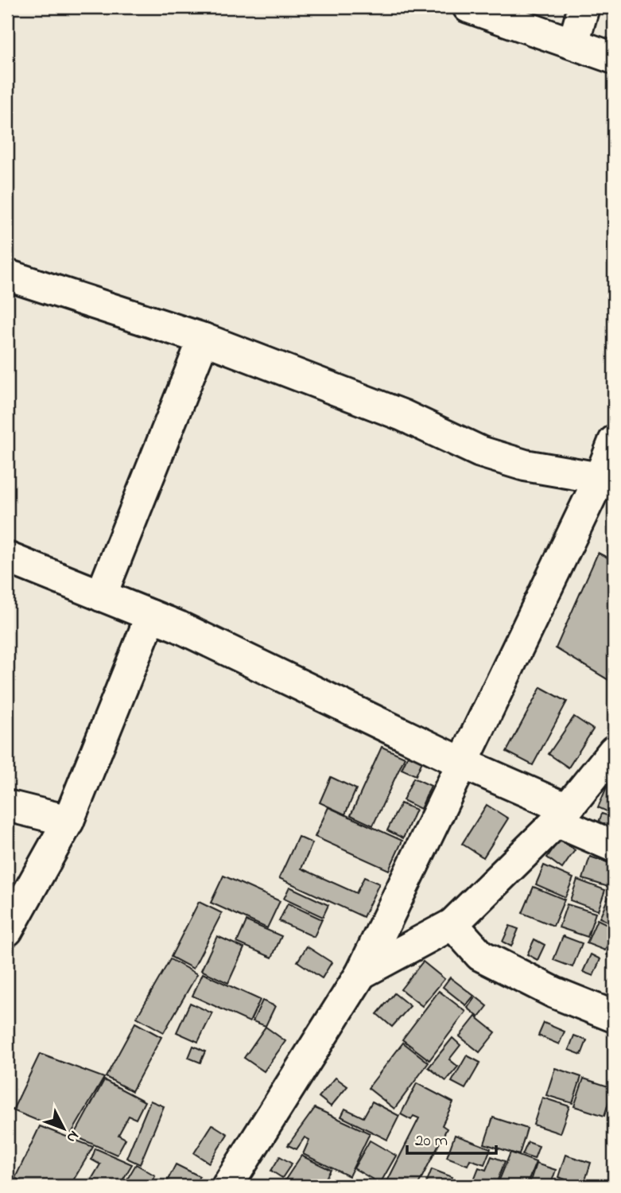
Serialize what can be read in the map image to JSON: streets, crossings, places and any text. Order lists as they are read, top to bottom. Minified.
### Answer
{"scale_bar":"20 m","north":"bottom right"}
